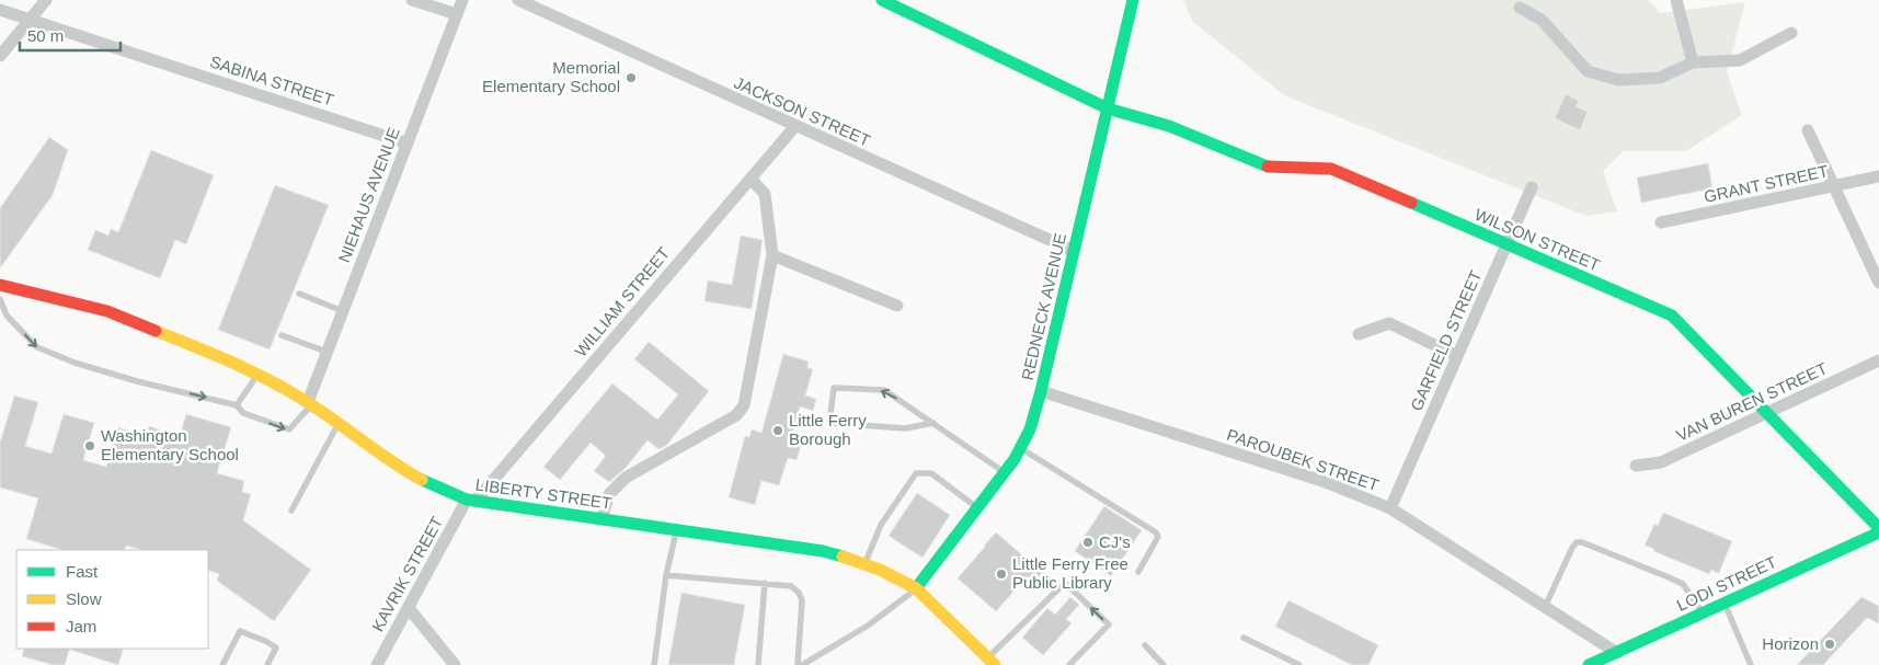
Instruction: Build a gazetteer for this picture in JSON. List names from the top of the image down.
{
  "streets": {
    "street": [
      "SABINA STREET",
      "JACKSON STREET",
      "GRANT STREET",
      "NIEHAUS AVENUE",
      "WILSON STREET",
      "WILLIAM STREET",
      "REDNECK AVENUE",
      "GARFIELD STREET",
      "VAN BUREN STREET",
      "PAROUBEK STREET",
      "LIBERTY STREET",
      "KAVRIK STREET",
      "LODI STREET"
    ]
  },
  "crossings": [
    ["SABINA STREET", "NIEHAUS AVENUE"],
    ["JACKSON STREET", "WILLIAM STREET"],
    ["JACKSON STREET", "REDNECK AVENUE"],
    ["NIEHAUS AVENUE", "LIBERTY STREET"],
    ["WILSON STREET", "REDNECK AVENUE"],
    ["WILSON STREET", "GARFIELD STREET"],
    ["WILSON STREET", "VAN BUREN STREET"],
    ["WILSON STREET", "LODI STREET"],
    ["WILLIAM STREET", "LIBERTY STREET"],
    ["WILLIAM STREET", "KAVRIK STREET"],
    ["REDNECK AVENUE", "PAROUBEK STREET"],
    ["REDNECK AVENUE", "LIBERTY STREET"],
    ["GARFIELD STREET", "PAROUBEK STREET"],
    ["PAROUBEK STREET", "LODI STREET"],
    ["LIBERTY STREET", "KAVRIK STREET"]
  ],
  "places": [
    "Memorial Elementary School",
    "Little Ferry Borough",
    "Washington Elementary School",
    "CJ's",
    "Little Ferry Free Public Library",
    "Horizon"
  ],
  "legend": ["Fast", "Slow", "Jam"],
  "scale_bar": "50 m"
}
